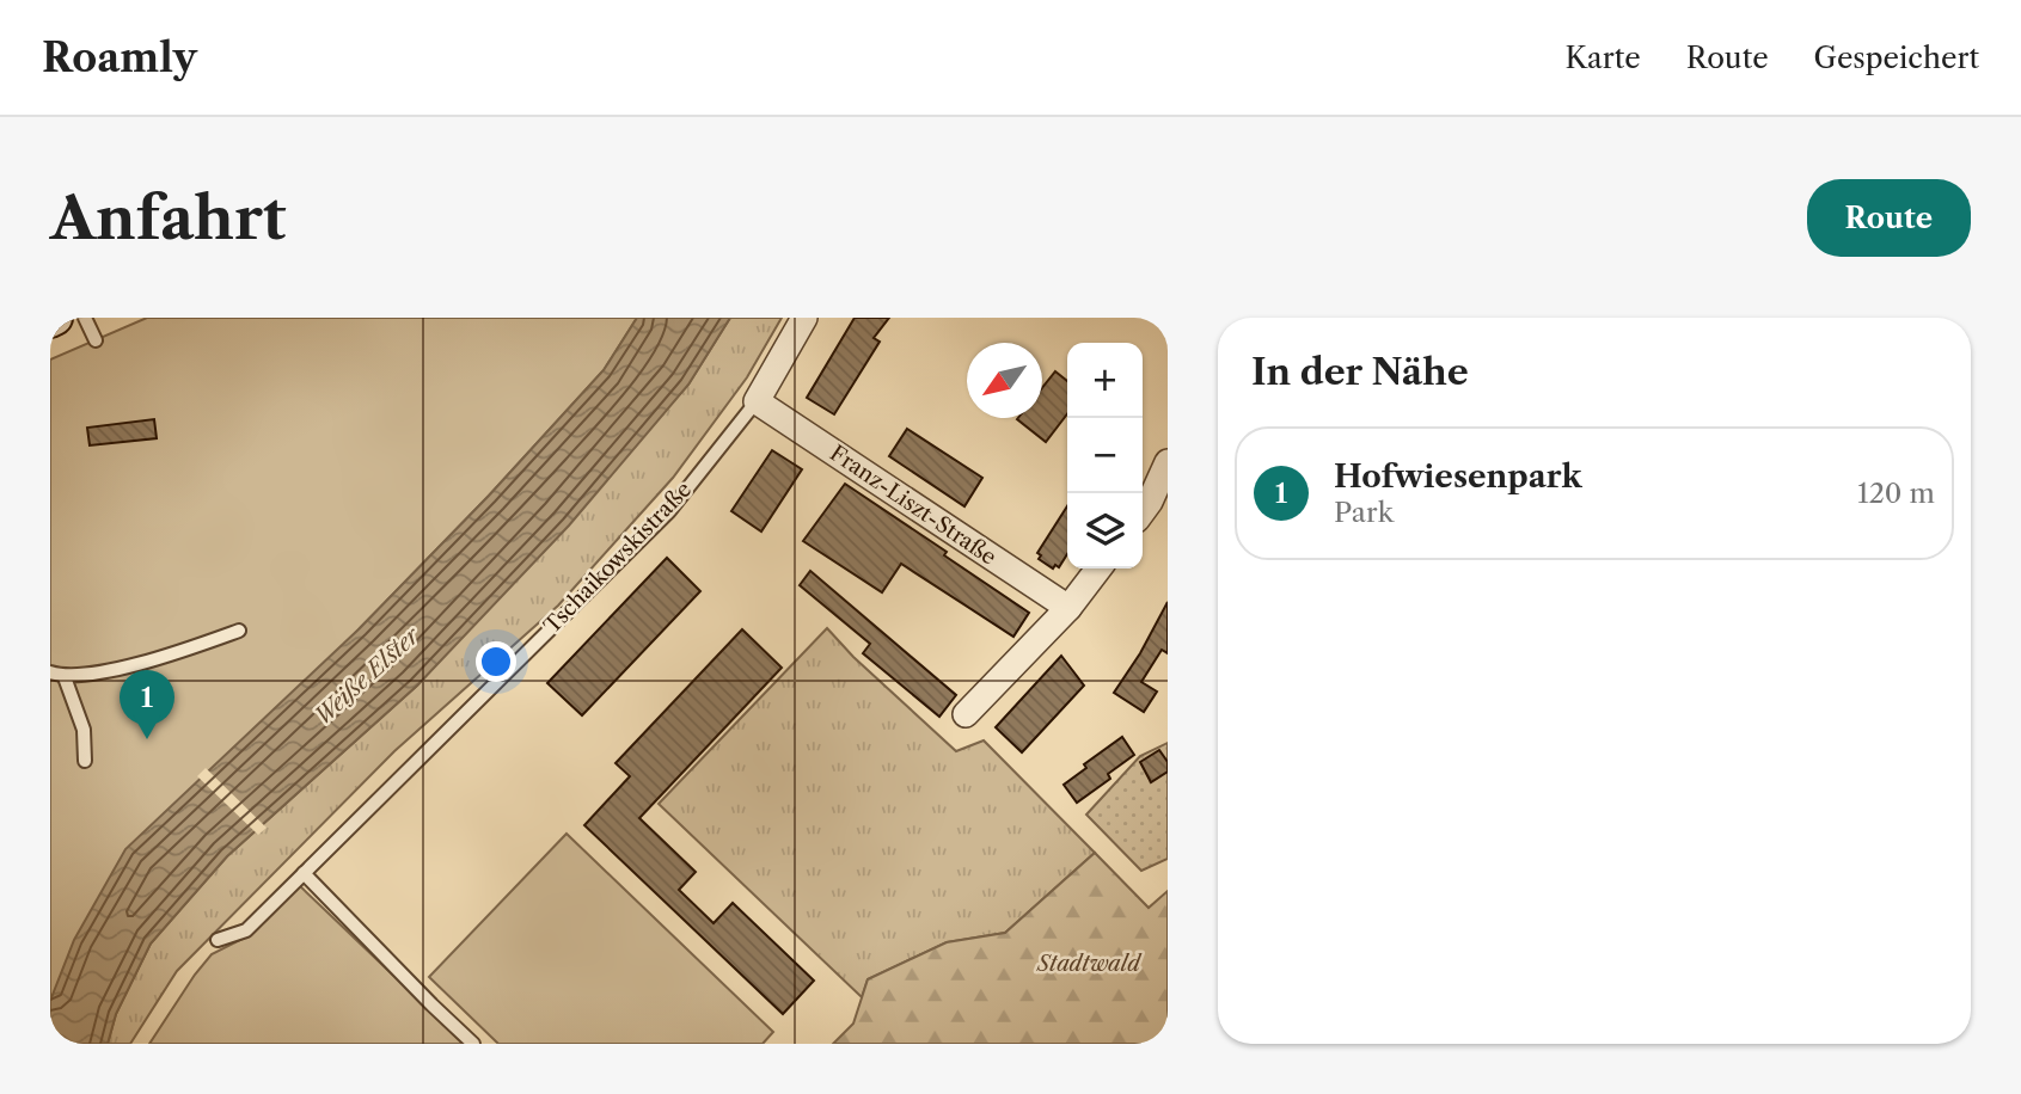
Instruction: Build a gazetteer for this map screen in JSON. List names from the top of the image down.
{
  "streets": {
    "street": ["Franz-Liszt-Straße", "Tschaikowskistraße"]
  },
  "crossings": [
    ["Franz-Liszt-Straße", "Tschaikowskistraße"]
  ],
  "water": ["Weiße Elster"],
  "parks": ["Stadtwald"],
  "north": "bottom left",
  "page": {
    "header": "Roamly",
    "nav": ["Karte", "Route", "Gespeichert"],
    "buttons": "Route",
    "title": "Anfahrt",
    "heading": "In der Nähe",
    "map_buttons": ["+", "−"],
    "list": [
      {
        "mark": "1",
        "name": "Hofwiesenpark",
        "note": "Park",
        "value": "120 m"
      }
    ],
    "pins": "1"
  }
}
